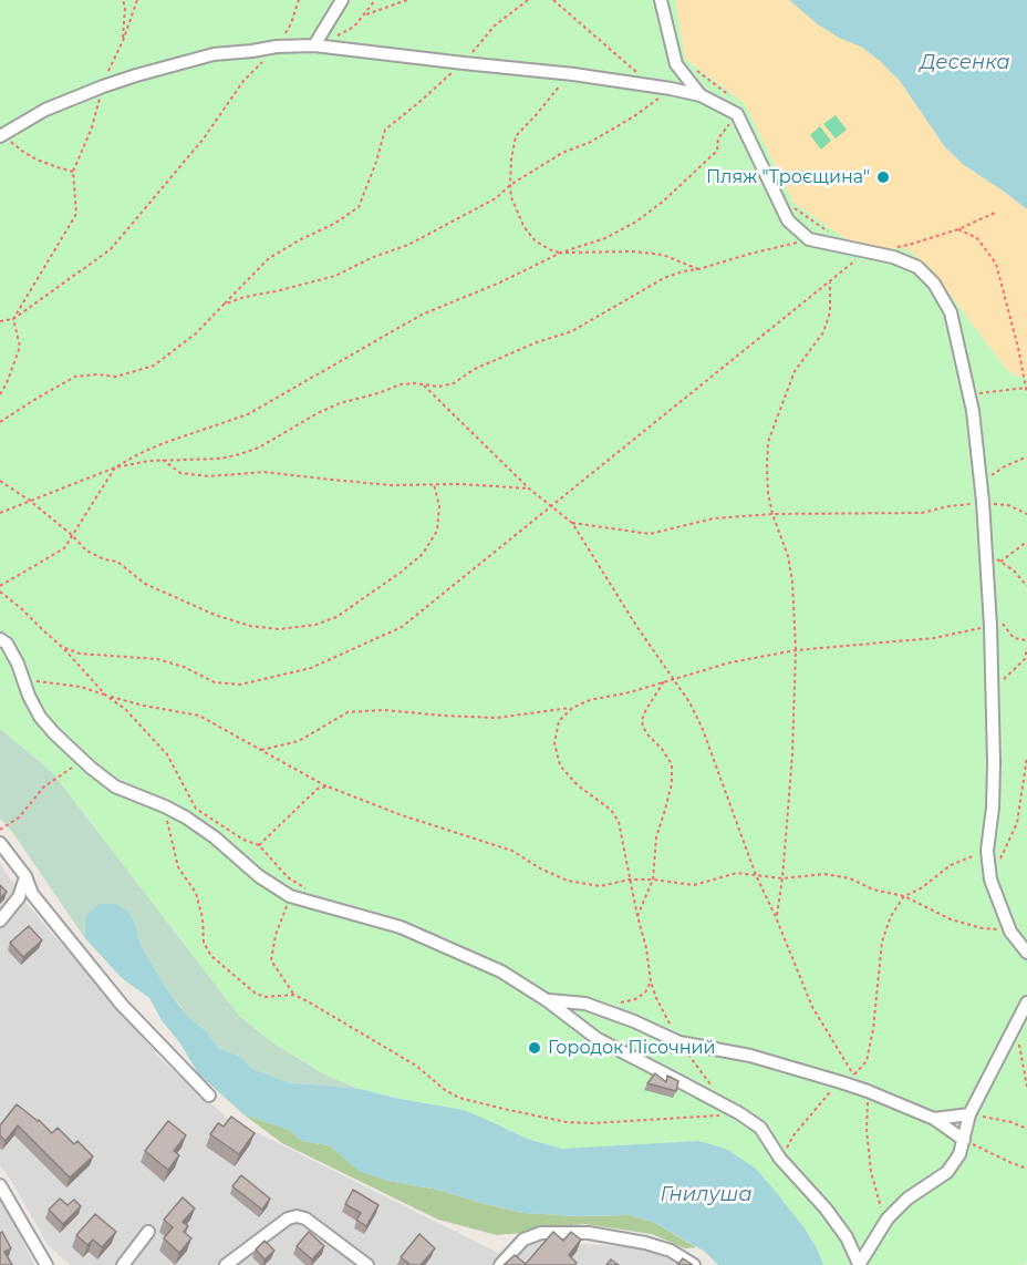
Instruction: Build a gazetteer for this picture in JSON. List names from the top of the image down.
{
  "water": ["Десенка", "Гнилуша"],
  "places": ["Пляж \"Троєщина\"", "Городок Пісочний"]
}
